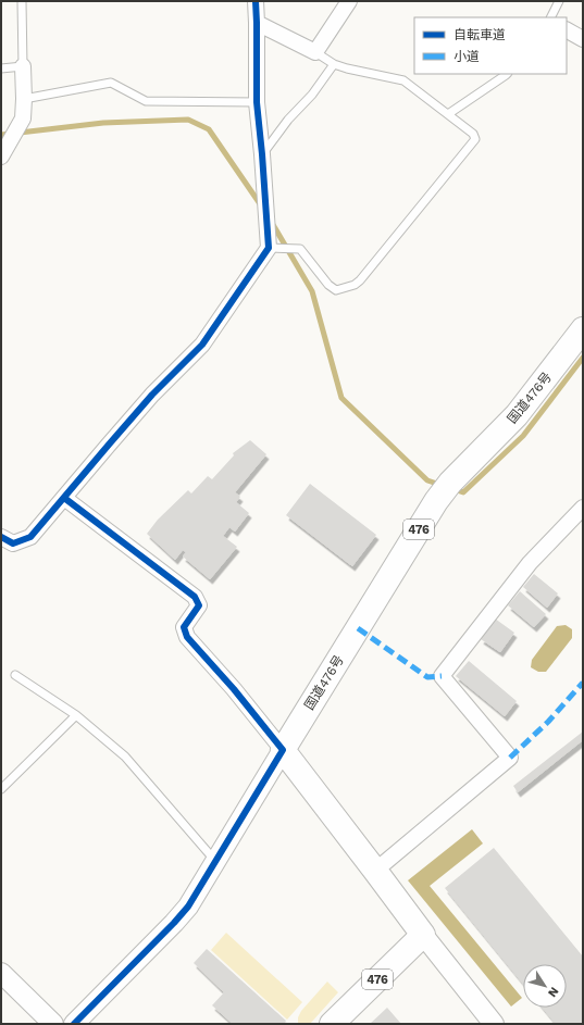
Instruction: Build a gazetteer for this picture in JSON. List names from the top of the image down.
{
  "streets": {
    "highway": ["国道476号", "476"]
  },
  "legend": ["自転車道", "小道"],
  "north": "bottom right"
}
